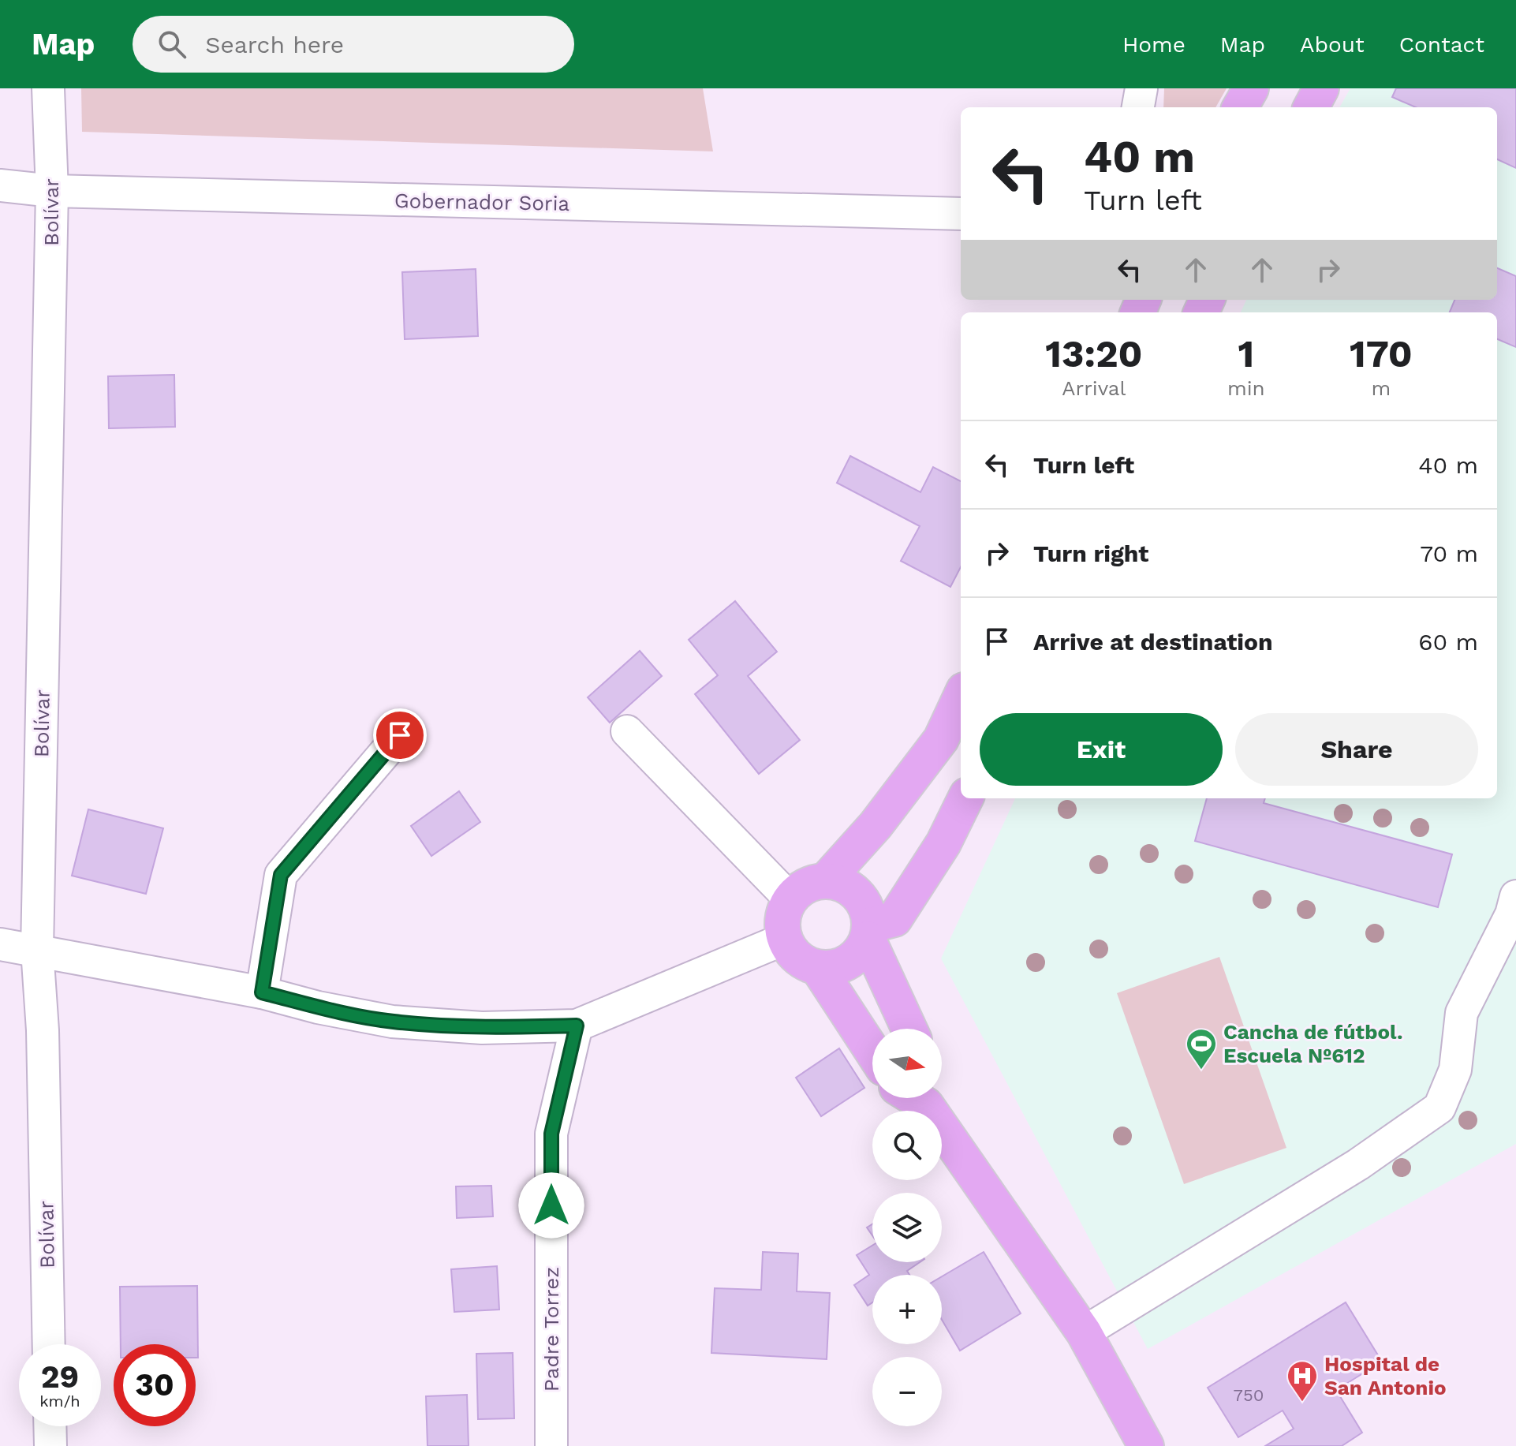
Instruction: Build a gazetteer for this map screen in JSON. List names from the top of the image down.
{
  "streets": {
    "street": ["Gobernador Soria", "Bolívar", "Padre Torrez"]
  },
  "crossings": [
    ["Gobernador Soria", "Bolívar"]
  ],
  "places": {
    "sports": ["Cancha de fútbol. Escuela Nº612"],
    "hospital": ["Hospital de San Antonio"]
  },
  "house_numbers": ["750"],
  "north": "right",
  "page": {
    "header": "Map",
    "search": "Search here",
    "nav": [
      "Home",
      "Map",
      "About",
      "Contact"
    ],
    "turn": ["40 m", "Turn left"],
    "eta": [
      "13:20",
      "Arrival",
      "1",
      "min",
      "170",
      "m"
    ],
    "list": [
      {
        "name": "Turn left",
        "value": "40 m"
      },
      {
        "name": "Turn right",
        "value": "70 m"
      },
      {
        "name": "Arrive at destination",
        "value": "60 m"
      }
    ],
    "buttons": ["Exit", "Share"],
    "map_buttons": ["+", "−"],
    "speed": "29 km/h",
    "limit": "30"
  }
}
